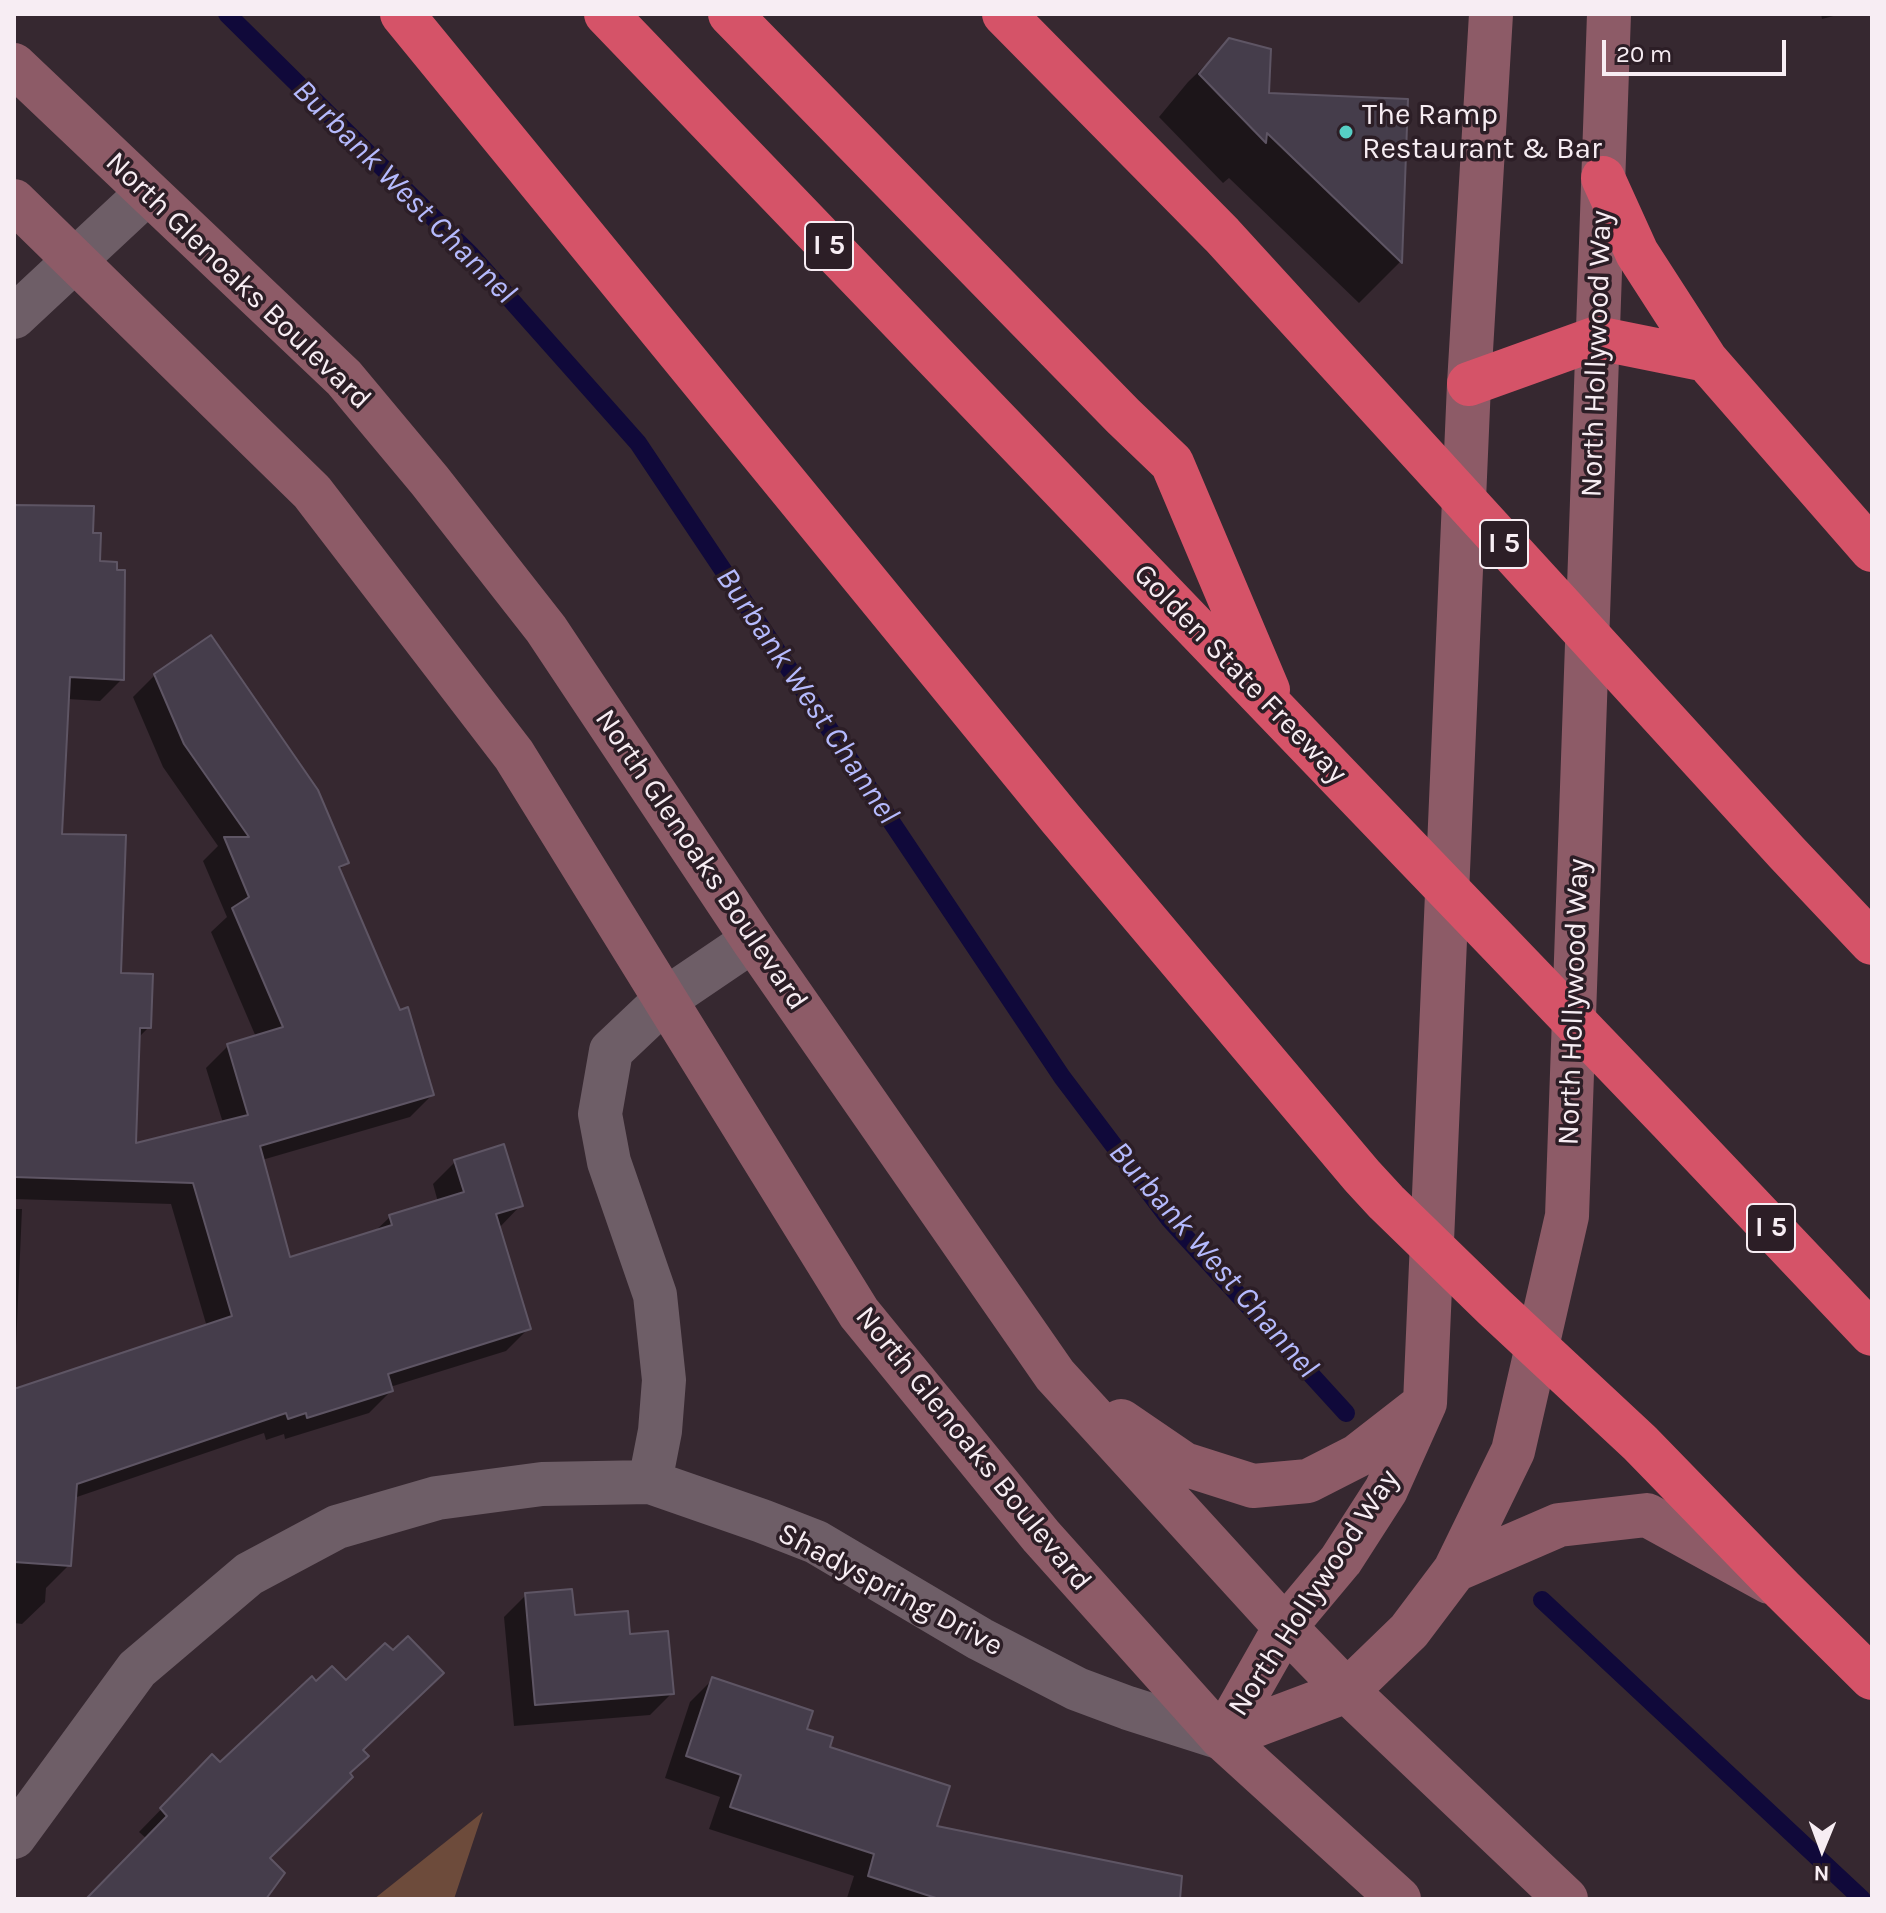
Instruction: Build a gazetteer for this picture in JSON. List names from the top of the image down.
{
  "streets": {
    "highway": ["I 5", "Golden State Freeway"],
    "main road": ["North Glenoaks Boulevard", "North Hollywood Way"],
    "street": ["Shadyspring Drive"]
  },
  "crossings": [
    ["North Glenoaks Boulevard", "North Hollywood Way"],
    ["North Glenoaks Boulevard", "Shadyspring Drive"],
    ["North Hollywood Way", "Shadyspring Drive"]
  ],
  "water": ["Burbank West Channel"],
  "places": ["The Ramp Restaurant & Bar"],
  "scale_bar": "20 m",
  "north": "bottom"
}
